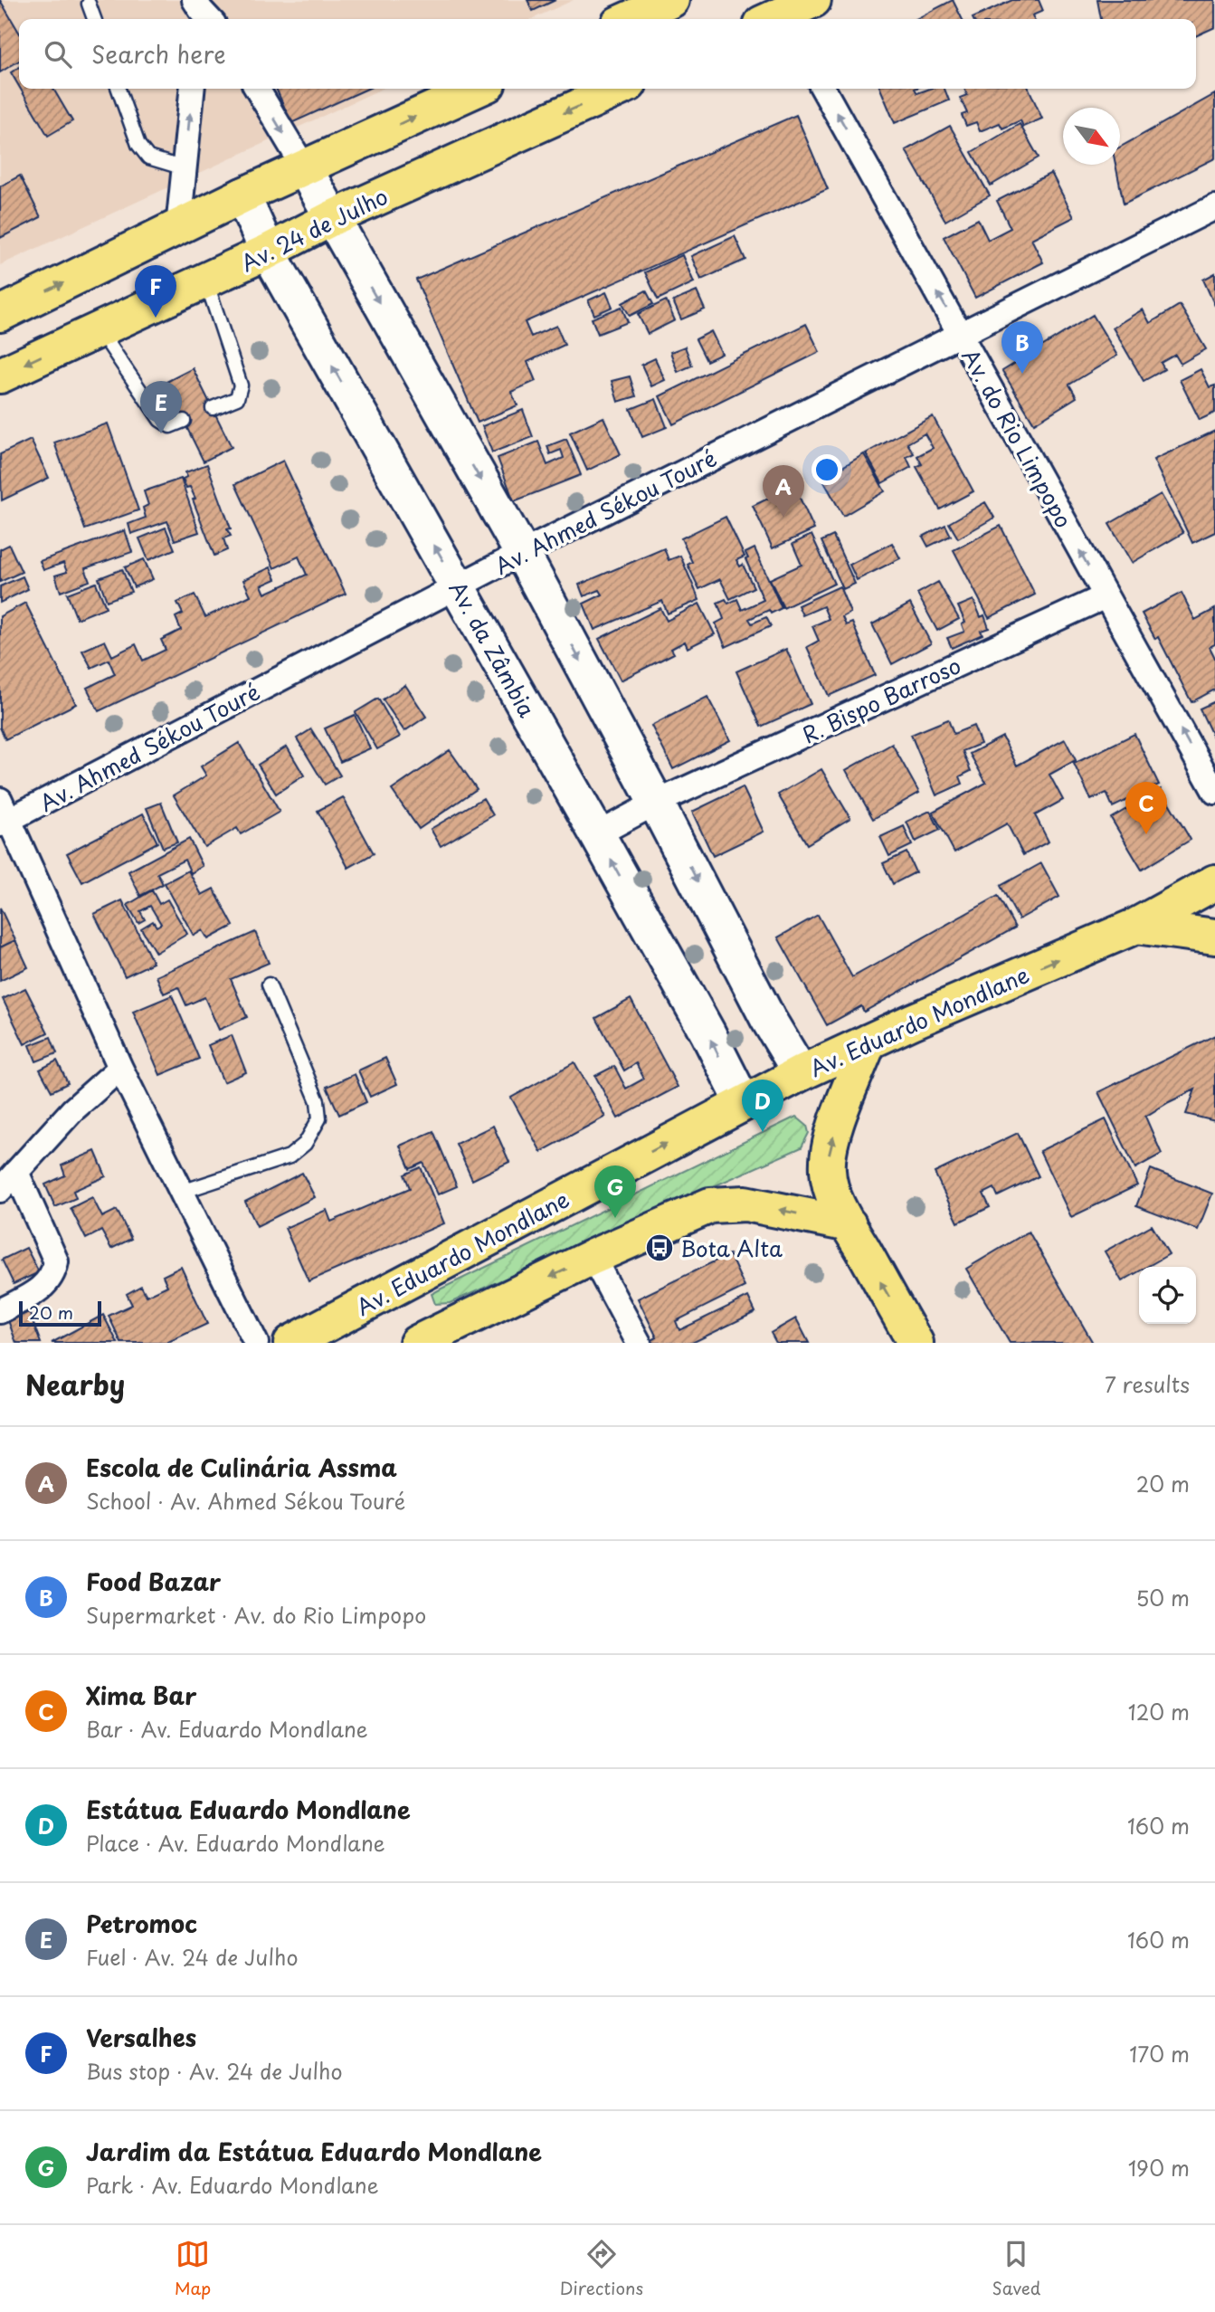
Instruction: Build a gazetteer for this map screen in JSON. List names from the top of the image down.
{
  "streets": {
    "main road": ["Av. 24 de Julho", "Av. Eduardo Mondlane"],
    "street": [
      "Av. do Rio Limpopo",
      "Av. Ahmed Sékou Touré",
      "Av. da Zâmbia",
      "R. Bispo Barroso"
    ]
  },
  "crossings": [
    ["Av. 24 de Julho", "Av. da Zâmbia"],
    ["Av. do Rio Limpopo", "Av. Ahmed Sékou Touré"],
    ["Av. do Rio Limpopo", "R. Bispo Barroso"],
    ["Av. Ahmed Sékou Touré", "Av. da Zâmbia"],
    ["Av. da Zâmbia", "R. Bispo Barroso"],
    ["Av. da Zâmbia", "Av. Eduardo Mondlane"]
  ],
  "one_way": ["Av. do Rio Limpopo"],
  "places": {
    "bus stop": ["Bota Alta"]
  },
  "scale_bar": "20 m",
  "north": "bottom right",
  "page": {
    "search": "Search here",
    "pins": [
      "F",
      "B",
      "E",
      "A",
      "C",
      "D",
      "G"
    ],
    "scale": "20 m",
    "heading": ["Nearby", "7 results"],
    "list": [
      {
        "mark": "A",
        "name": "Escola de Culinária Assma",
        "note": "School · Av. Ahmed Sékou Touré",
        "value": "20 m"
      },
      {
        "mark": "B",
        "name": "Food Bazar",
        "note": "Supermarket · Av. do Rio Limpopo",
        "value": "50 m"
      },
      {
        "mark": "C",
        "name": "Xima Bar",
        "note": "Bar · Av. Eduardo Mondlane",
        "value": "120 m"
      },
      {
        "mark": "D",
        "name": "Estátua Eduardo Mondlane",
        "note": "Place · Av. Eduardo Mondlane",
        "value": "160 m"
      },
      {
        "mark": "E",
        "name": "Petromoc",
        "note": "Fuel · Av. 24 de Julho",
        "value": "160 m"
      },
      {
        "mark": "F",
        "name": "Versalhes",
        "note": "Bus stop · Av. 24 de Julho",
        "value": "170 m"
      },
      {
        "mark": "G",
        "name": "Jardim da Estátua Eduardo Mondlane",
        "note": "Park · Av. Eduardo Mondlane",
        "value": "190 m"
      }
    ],
    "nav": ["Map", "Directions", "Saved"]
  }
}
